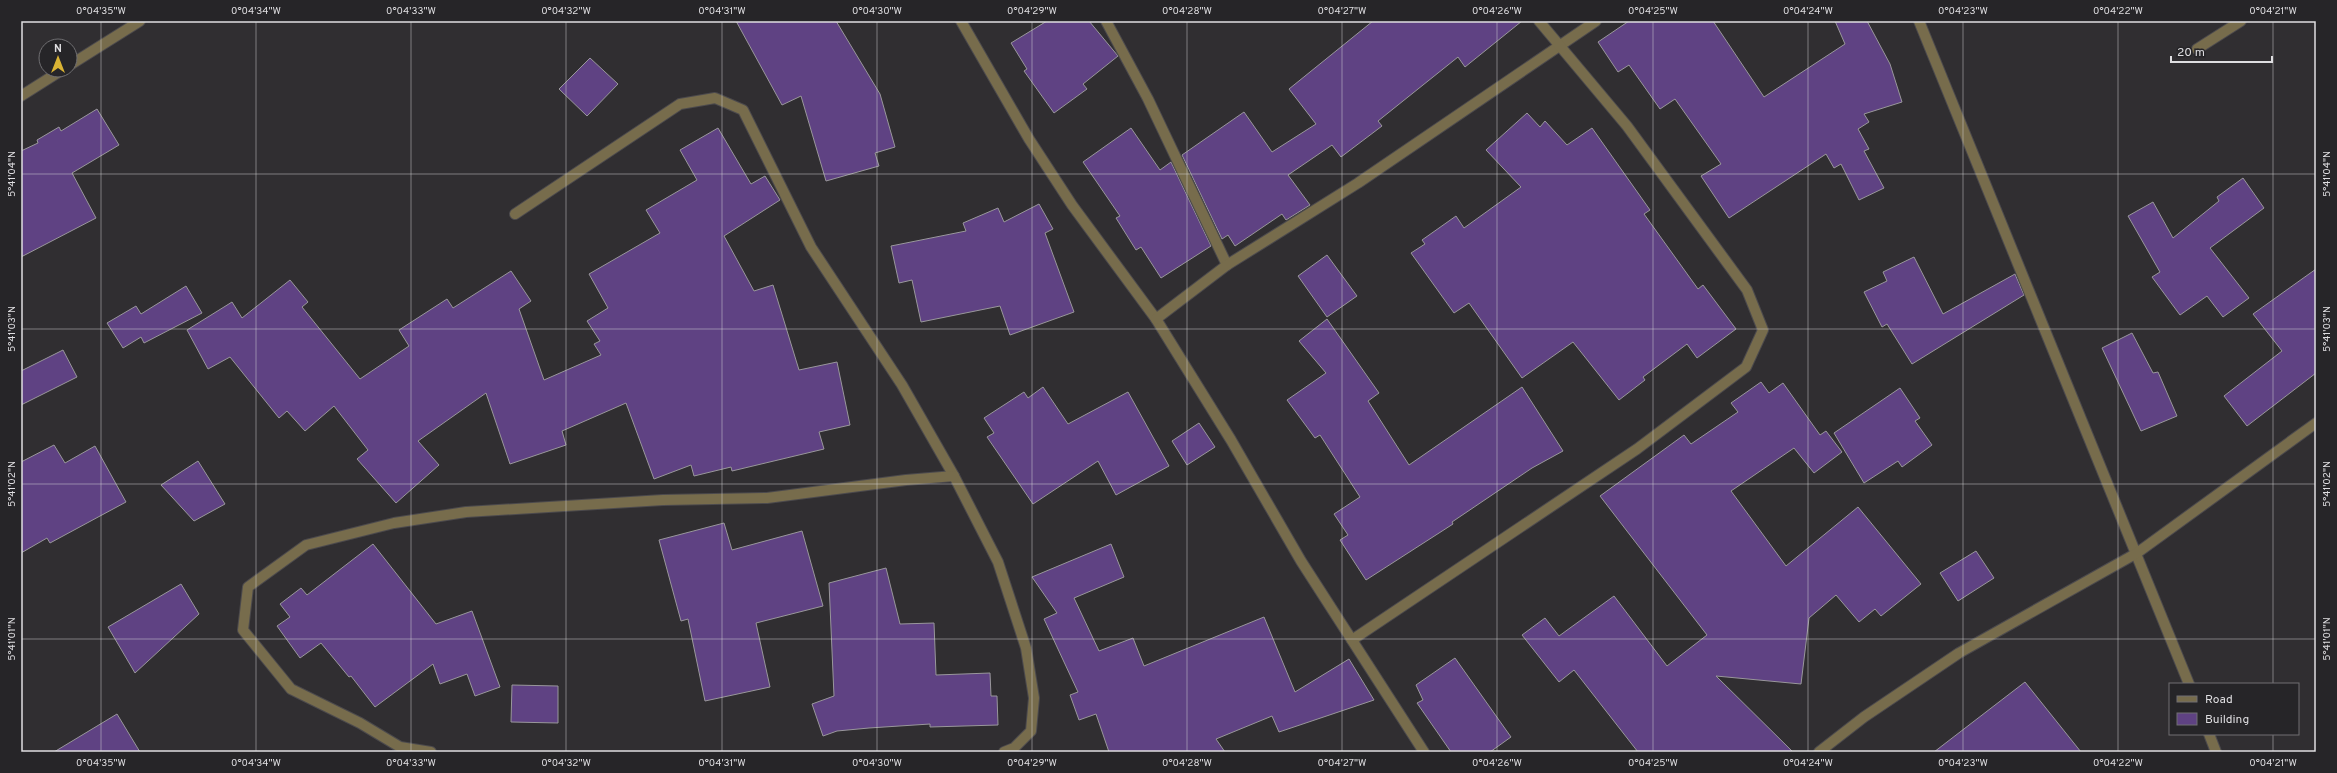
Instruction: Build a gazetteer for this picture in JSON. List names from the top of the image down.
{
  "legend": ["Road", "Building"],
  "scale_bar": "20 m",
  "north": "top",
  "coordinates": [
    "0°04'35\"W",
    "0°04'34\"W",
    "0°04'33\"W",
    "0°04'32\"W",
    "0°04'31\"W",
    "0°04'30\"W",
    "0°04'29\"W",
    "0°04'28\"W",
    "0°04'27\"W",
    "0°04'26\"W",
    "0°04'25\"W",
    "0°04'24\"W",
    "0°04'23\"W",
    "0°04'22\"W",
    "0°04'21\"W",
    "5°41'04\"N",
    "5°41'03\"N",
    "5°41'02\"N",
    "5°41'01\"N"
  ]
}
